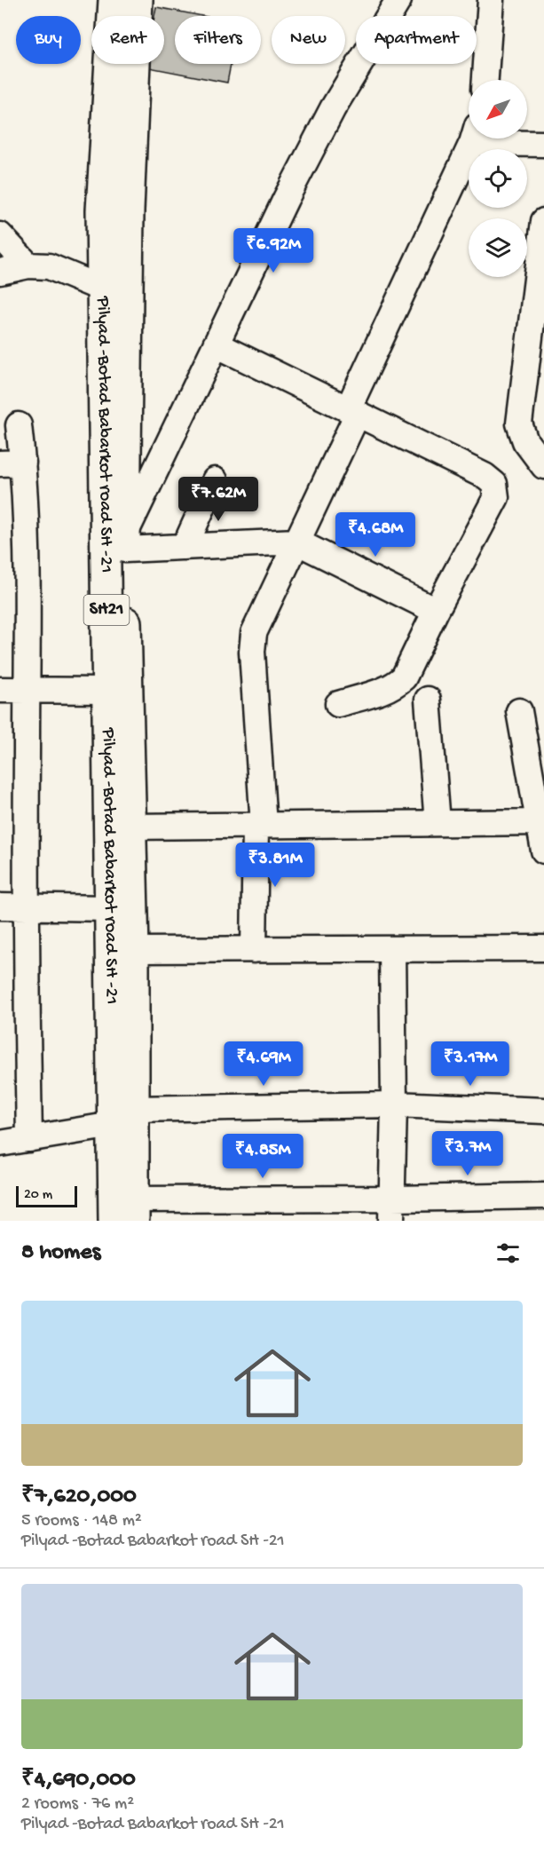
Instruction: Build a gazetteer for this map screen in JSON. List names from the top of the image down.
{
  "streets": {
    "main road": ["Pilyad -Botad Babarkot road SH -21", "SH21"]
  },
  "scale_bar": "20 m",
  "north": "bottom left",
  "page": {
    "chip": [
      "Buy",
      "Rent",
      "Filters",
      "New",
      "Apartment"
    ],
    "price": [
      "₹6.92M",
      "₹7.62M",
      "₹4.68M",
      "₹3.81M",
      "₹4.69M",
      "₹3.17M",
      "₹3.7M",
      "₹4.85M"
    ],
    "scale": "20 m",
    "heading": "8 homes",
    "list": [
      {
        "name": "₹7,620,000",
        "note": "5 rooms · 148 m² · Pilyad -Botad Babarkot road SH -21"
      },
      {
        "name": "₹4,690,000",
        "note": "2 rooms · 76 m² · Pilyad -Botad Babarkot road SH -21"
      }
    ]
  }
}
